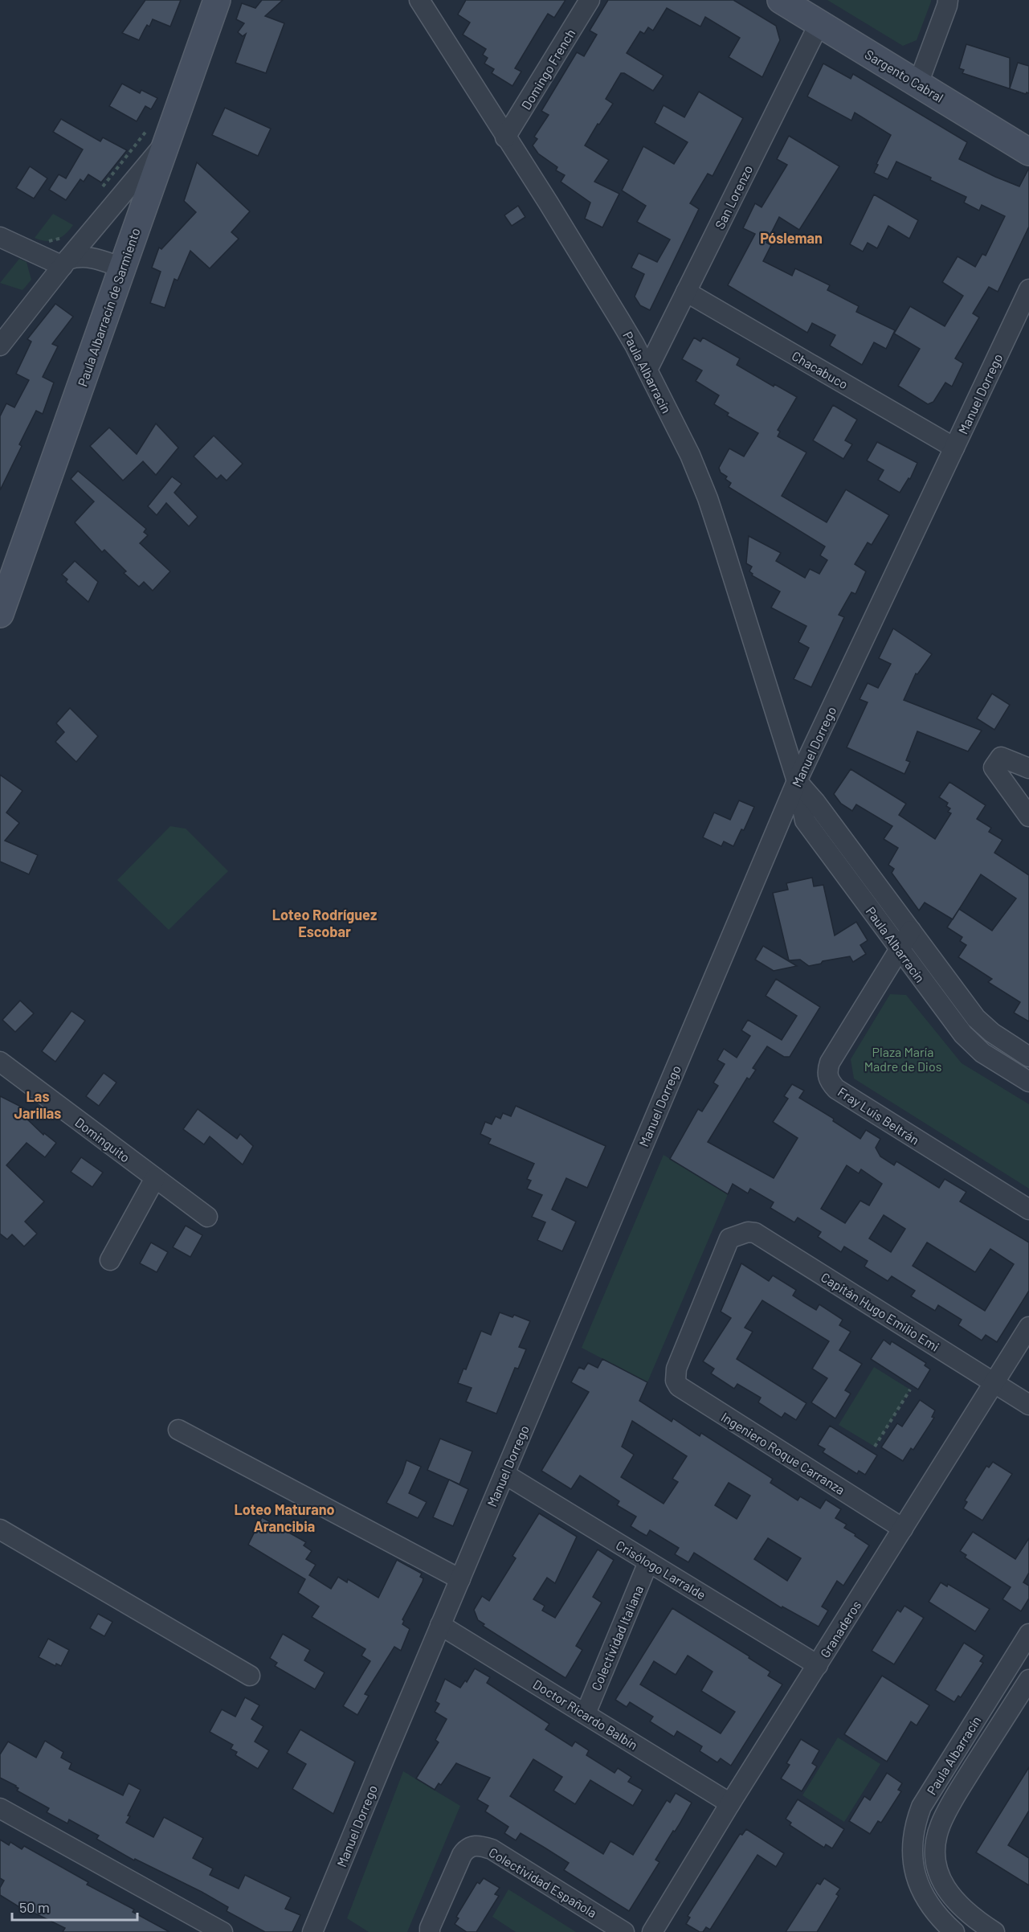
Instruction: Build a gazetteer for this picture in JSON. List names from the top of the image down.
{
  "streets": {
    "main road": ["Sargento Cabral", "Paula Albarracín de Sarmiento"],
    "street": [
      "Domingo French",
      "San Lorenzo",
      "Chacabuco",
      "Paula Albarracín",
      "Manuel Dorrego",
      "Fray Luis Beltrán",
      "Dominguito",
      "Capitán Hugo Emilio Emi",
      "Ingeniero Roque Carranza",
      "Crisólogo Larralde",
      "Granaderos",
      "Colectividad Italiana",
      "Doctor Ricardo Balbín",
      "Colectividad Española"
    ]
  },
  "crossings": [
    ["Domingo French", "Paula Albarracín"],
    ["Sargento Cabral", "San Lorenzo"],
    ["San Lorenzo", "Chacabuco"],
    ["San Lorenzo", "Paula Albarracín"],
    ["Chacabuco", "Manuel Dorrego"],
    ["Paula Albarracín", "Manuel Dorrego"],
    ["Paula Albarracín", "Fray Luis Beltrán"],
    ["Manuel Dorrego", "Crisólogo Larralde"],
    ["Manuel Dorrego", "Doctor Ricardo Balbín"],
    ["Capitán Hugo Emilio Emi", "Ingeniero Roque Carranza"],
    ["Capitán Hugo Emilio Emi", "Granaderos"],
    ["Ingeniero Roque Carranza", "Granaderos"],
    ["Crisólogo Larralde", "Granaderos"],
    ["Crisólogo Larralde", "Colectividad Italiana"],
    ["Granaderos", "Doctor Ricardo Balbín"],
    ["Colectividad Italiana", "Doctor Ricardo Balbín"]
  ],
  "districts": [
    "Pósleman",
    "Loteo Rodríguez Escobar",
    "Las Jarillas",
    "Loteo Maturano Arancibia"
  ],
  "parks": ["Plaza María Madre de Dios"],
  "scale_bar": "50 m"
}
